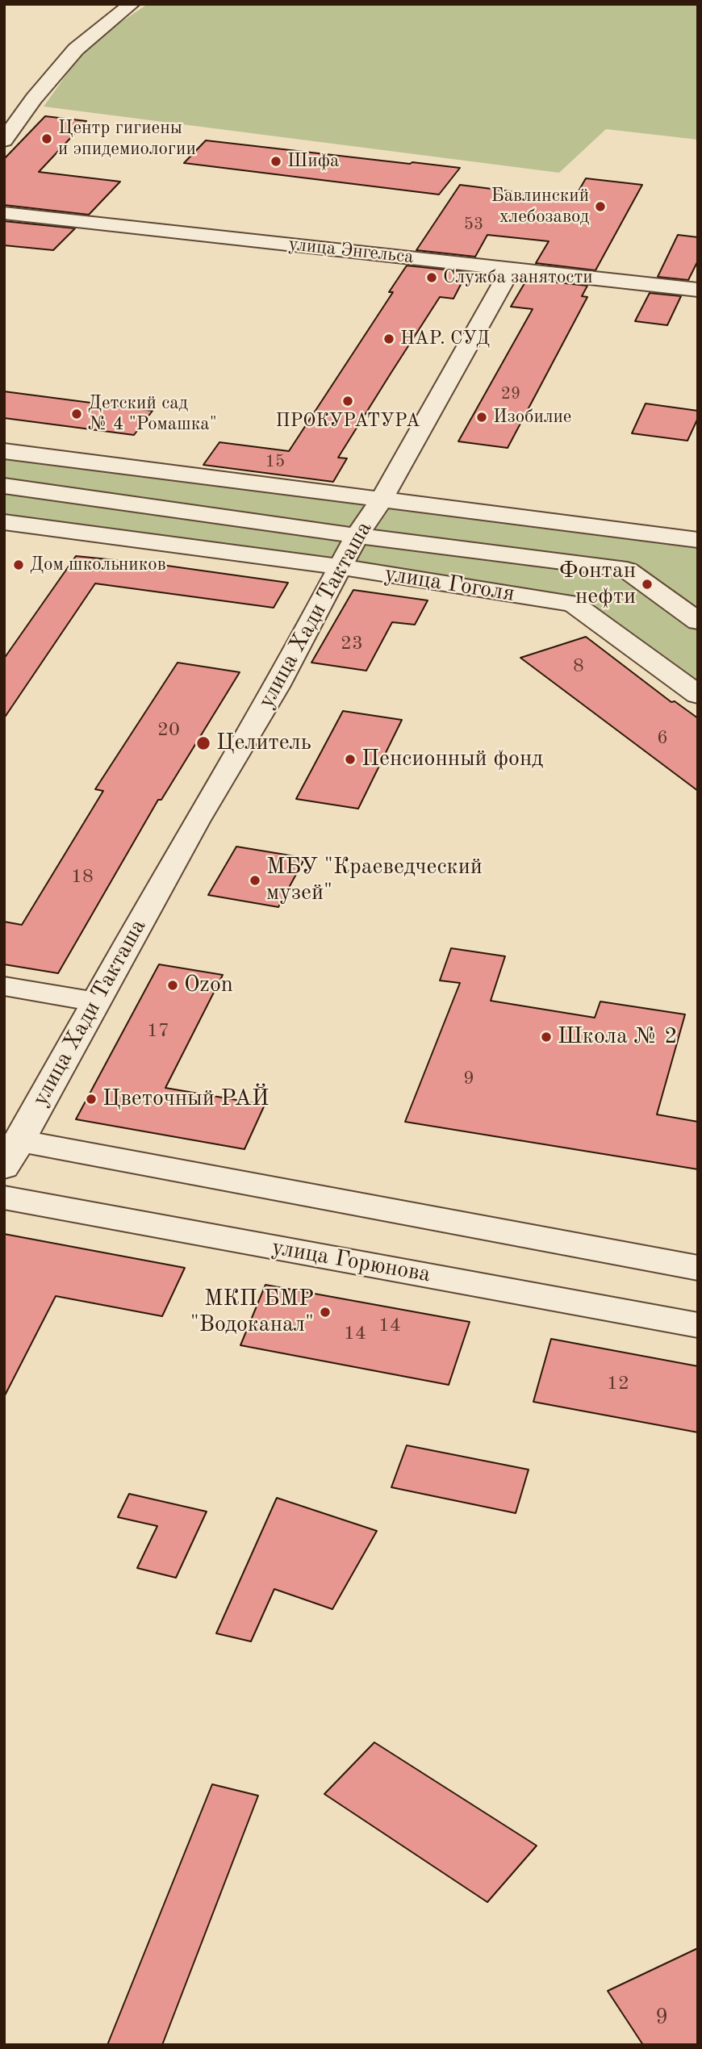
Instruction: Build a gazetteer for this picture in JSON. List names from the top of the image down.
{
  "streets": {
    "street": [
      "улица Энгельса",
      "улица Гоголя",
      "улица Хади Такташа",
      "улица Горюнова"
    ]
  },
  "crossings": [
    ["улица Энгельса", "улица Хади Такташа"],
    ["улица Гоголя", "улица Хади Такташа"]
  ],
  "places": [
    "Центр гигиены и эпидемиологии",
    "Шифа",
    "Бавлинский хлебозавод",
    "Служба занятости",
    "НАР. СУД",
    "ПРОКУРАТУРА",
    "Детский сад № 4 \"Ромашка\"",
    "Изобилие",
    "Дом школьников",
    "Фонтан нефти",
    "Целитель",
    "Пенсионный фонд",
    "МБУ \"Краеведческий музей\"",
    "Ozon",
    "Школа № 2",
    "Цветочный РАЙ",
    "МКП БМР \"Водоканал\""
  ],
  "house_numbers": [
    "53",
    "29",
    "15",
    "23",
    "8",
    "20",
    "6",
    "18",
    "17",
    "9",
    "14",
    "14",
    "12",
    "9"
  ]
}
